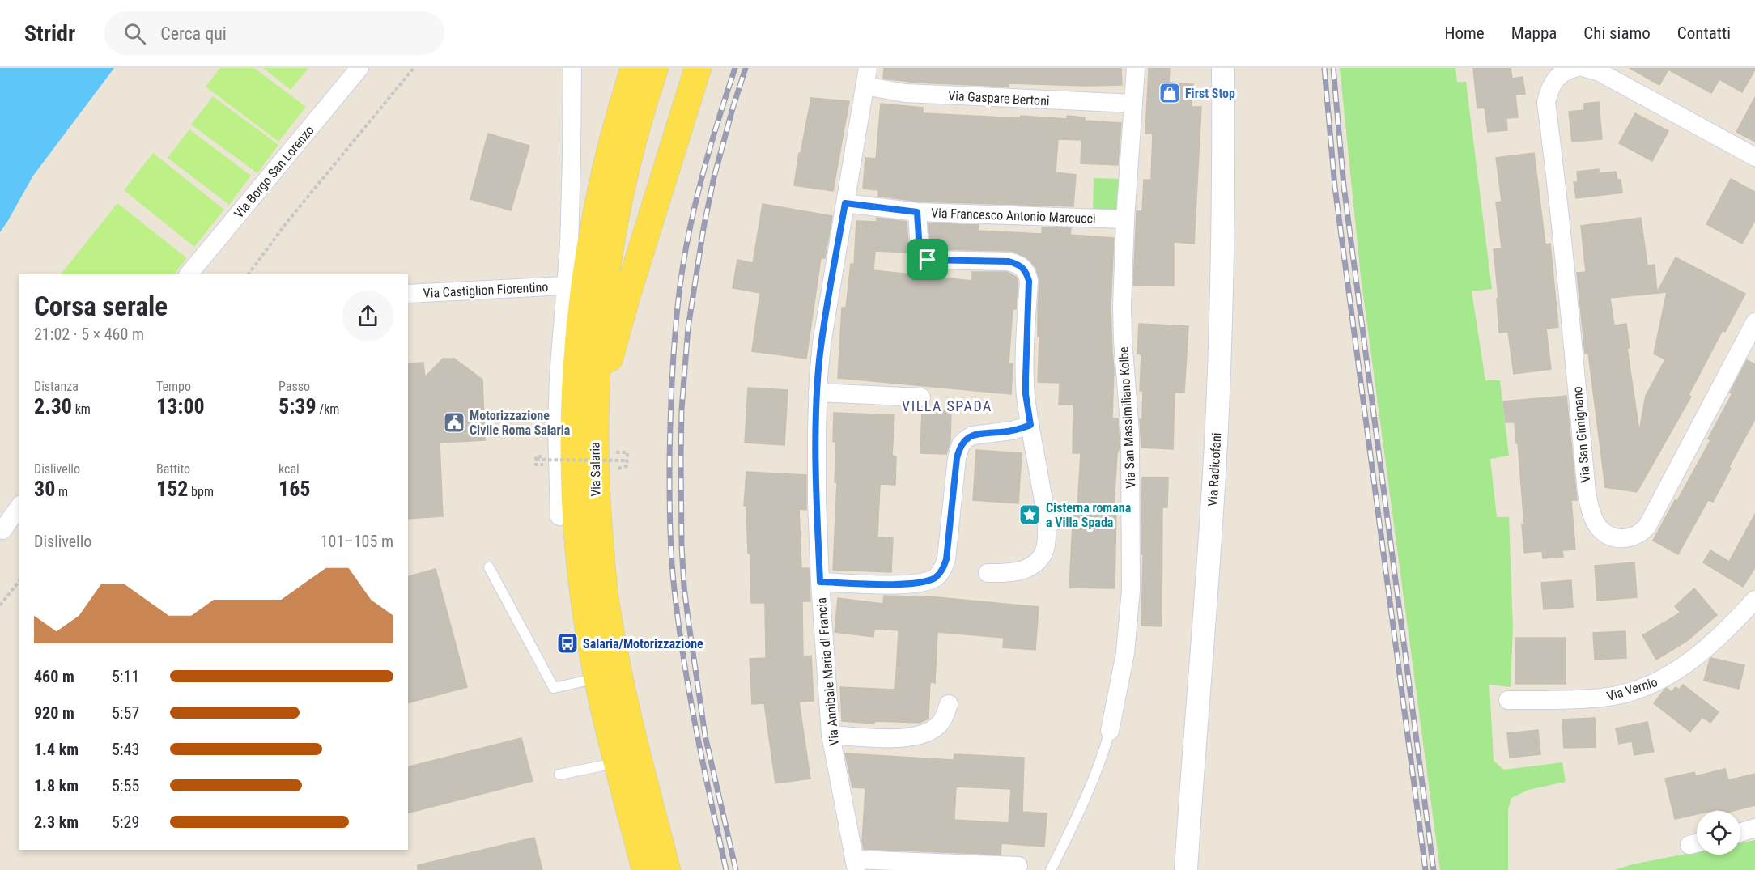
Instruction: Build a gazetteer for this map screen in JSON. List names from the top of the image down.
{
  "streets": {
    "main road": ["Via Salaria"],
    "street": [
      "Via Gaspare Bertoni",
      "Via Borgo San Lorenzo",
      "Via Francesco Antonio Marcucci",
      "Via Castiglion Fiorentino",
      "Via San Massimiliano Kolbe",
      "Via San Gimignano",
      "Via Radicofani",
      "Via Annibale Maria di Francia",
      "Via Vernio"
    ]
  },
  "crossings": [
    ["Via Gaspare Bertoni", "Via San Massimiliano Kolbe"],
    ["Via Gaspare Bertoni", "Via Annibale Maria di Francia"],
    ["Via Francesco Antonio Marcucci", "Via San Massimiliano Kolbe"],
    ["Via Francesco Antonio Marcucci", "Via Annibale Maria di Francia"]
  ],
  "districts": ["VILLA SPADA"],
  "places": {
    "shop": ["First Stop"],
    "public building": ["Motorizzazione Civile Roma Salaria"],
    "place": ["Cisterna romana a Villa Spada"],
    "bus stop": ["Salaria/Motorizzazione"]
  },
  "page": {
    "header": "Stridr",
    "search": "Cerca qui",
    "nav": [
      "Home",
      "Mappa",
      "Chi siamo",
      "Contatti"
    ],
    "heading": ["Corsa serale", "21:02 · 5 × 460 m"],
    "stats": [
      ["Distanza", "2.30 km"],
      ["Tempo", "13:00"],
      ["Passo", "5:39 /km"],
      ["Dislivello", "30 m"],
      ["Battito", "152 bpm"],
      ["kcal", "165"]
    ],
    "chart": ["Dislivello", "101–105 m"],
    "list": [
      {
        "name": "460 m",
        "note": "5:11"
      },
      {
        "name": "920 m",
        "note": "5:57"
      },
      {
        "name": "1.4 km",
        "note": "5:43"
      },
      {
        "name": "1.8 km",
        "note": "5:55"
      },
      {
        "name": "2.3 km",
        "note": "5:29"
      }
    ]
  }
}
